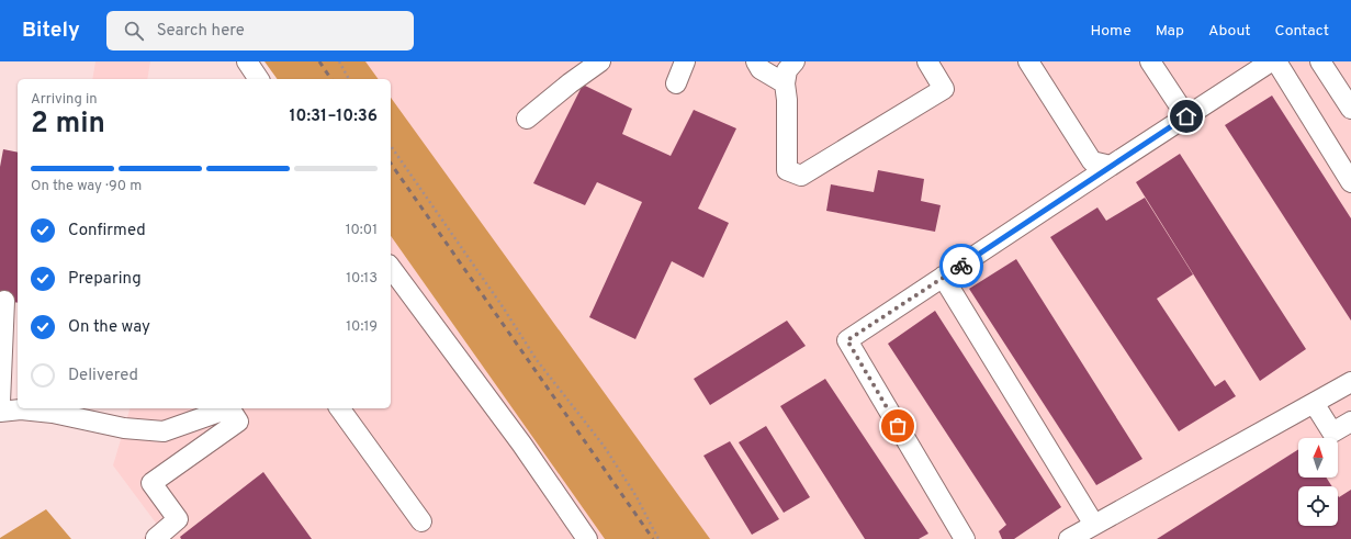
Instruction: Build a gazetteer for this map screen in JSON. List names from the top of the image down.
{
  "north": "top",
  "page": {
    "header": "Bitely",
    "search": "Search here",
    "nav": [
      "Home",
      "Map",
      "About",
      "Contact"
    ],
    "heading": ["2 min", "Arriving in", "10:31–10:36"],
    "bar": "On the way · 90 m",
    "list": [
      ["Confirmed", "10:01"],
      ["Preparing", "10:13"],
      ["On the way", "10:19"],
      "Delivered"
    ]
  }
}
